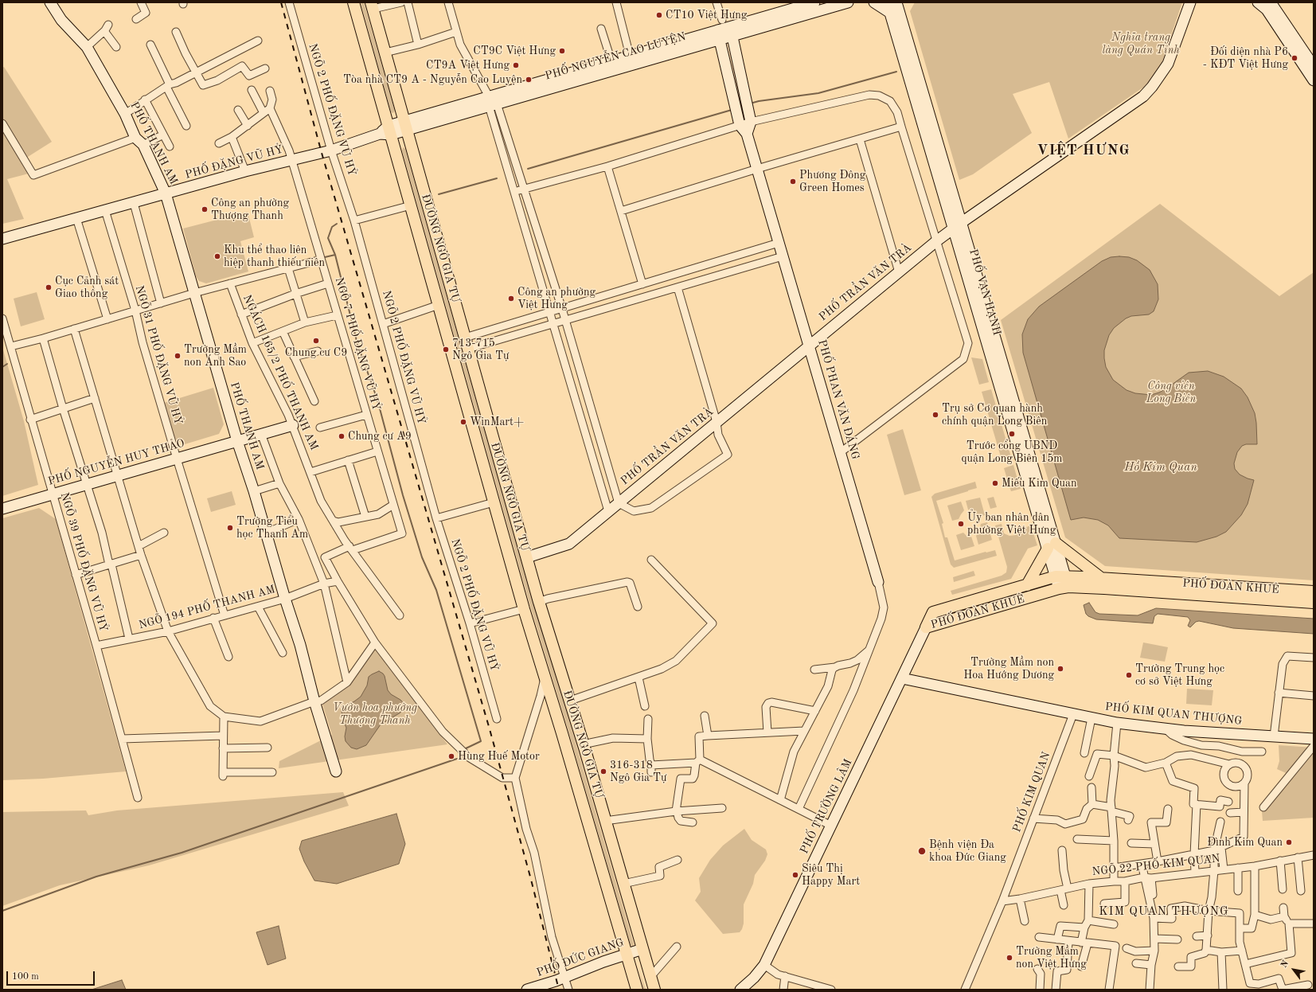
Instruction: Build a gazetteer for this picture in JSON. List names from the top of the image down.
{
  "streets": {
    "main road": ["ĐƯỜNG NGÔ GIA TỰ", "PHỐ ĐOÀN KHUÊ"],
    "street": [
      "PHỐ NGUYỄN CAO LUYỆN",
      "NGÕ 2 PHỐ ĐẶNG VŨ HỶ",
      "PHỐ THANH AM",
      "PHỐ ĐẶNG VŨ HỶ",
      "PHỐ TRẦN VĂN TRÀ",
      "PHỐ VẠN HẠNH",
      "NGÕ 7 PHỐ ĐẶNG VŨ HỶ",
      "NGÕ 31 PHỐ ĐẶNG VŨ HỶ",
      "NGÁCH 165/2 PHỐ THANH AM",
      "PHỐ PHAN VĂN ĐÁNG",
      "PHỐ NGUYỄN HUY THẢO",
      "NGÕ 39 PHỐ ĐẶNG VŨ HỶ",
      "NGÕ 194 PHỐ THANH AM",
      "PHỐ KIM QUAN THƯỢNG",
      "PHỐ KIM QUAN",
      "PHỐ TRƯỜNG LÂM",
      "NGÕ 22 PHỐ KIM QUAN",
      "PHỐ ĐỨC GIANG"
    ]
  },
  "crossings": [
    ["PHỐ NGUYỄN CAO LUYỆN", "PHỐ ĐẶNG VŨ HỶ"],
    ["PHỐ NGUYỄN CAO LUYỆN", "ĐƯỜNG NGÔ GIA TỰ"],
    ["PHỐ NGUYỄN CAO LUYỆN", "PHỐ PHAN VĂN ĐÁNG"],
    ["NGÕ 2 PHỐ ĐẶNG VŨ HỶ", "PHỐ ĐẶNG VŨ HỶ"],
    ["PHỐ THANH AM", "PHỐ ĐẶNG VŨ HỶ"],
    ["PHỐ THANH AM", "PHỐ NGUYỄN HUY THẢO"],
    ["PHỐ THANH AM", "NGÕ 194 PHỐ THANH AM"],
    ["PHỐ ĐẶNG VŨ HỶ", "ĐƯỜNG NGÔ GIA TỰ"],
    ["PHỐ ĐẶNG VŨ HỶ", "NGÕ 7 PHỐ ĐẶNG VŨ HỶ"],
    ["PHỐ ĐẶNG VŨ HỶ", "NGÕ 31 PHỐ ĐẶNG VŨ HỶ"],
    ["ĐƯỜNG NGÔ GIA TỰ", "PHỐ TRẦN VĂN TRÀ"],
    ["ĐƯỜNG NGÔ GIA TỰ", "PHỐ ĐỨC GIANG"],
    ["PHỐ TRẦN VĂN TRÀ", "PHỐ VẠN HẠNH"],
    ["PHỐ TRẦN VĂN TRÀ", "PHỐ PHAN VĂN ĐÁNG"],
    ["PHỐ VẠN HẠNH", "PHỐ ĐOÀN KHUÊ"],
    ["NGÕ 7 PHỐ ĐẶNG VŨ HỶ", "NGÁCH 165/2 PHỐ THANH AM"],
    ["NGÕ 31 PHỐ ĐẶNG VŨ HỶ", "PHỐ NGUYỄN HUY THẢO"],
    ["NGÕ 31 PHỐ ĐẶNG VŨ HỶ", "NGÕ 194 PHỐ THANH AM"],
    ["NGÁCH 165/2 PHỐ THANH AM", "PHỐ NGUYỄN HUY THẢO"],
    ["PHỐ NGUYỄN HUY THẢO", "NGÕ 39 PHỐ ĐẶNG VŨ HỶ"],
    ["NGÕ 39 PHỐ ĐẶNG VŨ HỶ", "NGÕ 194 PHỐ THANH AM"],
    ["PHỐ ĐOÀN KHUÊ", "PHỐ TRƯỜNG LÂM"],
    ["PHỐ KIM QUAN THƯỢNG", "PHỐ KIM QUAN"],
    ["PHỐ KIM QUAN THƯỢNG", "PHỐ TRƯỜNG LÂM"],
    ["PHỐ KIM QUAN", "NGÕ 22 PHỐ KIM QUAN"]
  ],
  "districts": ["VIỆT HƯNG", "KIM QUAN THƯỢNG"],
  "water": ["Hồ Kim Quan"],
  "parks": ["Nghĩa trang làng Quán Tỉnh", "Công viên Long Biên", "Vườn hoa phường Thượng Thanh"],
  "places": [
    "CT10 Việt Hưng",
    "CT9C Việt Hưng",
    "Đối diện nhà P6 - KĐT Việt Hưng",
    "CT9A Việt Hưng",
    "Tòa nhà CT9 A - Nguyễn Cao Luyện",
    "Phương Đông Green Homes",
    "Công an phường Thượng Thanh",
    "Khu thể thao liên hiệp thanh thiếu niên",
    "Cục Cảnh sát Giao thông",
    "Công an phường Việt Hưng",
    "Chung cư C9",
    "713-715 Ngô Gia Tự",
    "Trường Mầm non Ánh Sao",
    "Trụ sở Cơ quan hành chính quận Long Biên",
    "WinMart+",
    "Trước cổng UBND quận Long Biên 15m",
    "Chung cư A9",
    "Miếu Kim Quan",
    "Ủy ban nhân dân phường Việt Hưng",
    "Trường Tiểu học Thanh Am",
    "Trường Mầm non Hoa Hướng Dương",
    "Trường Trung học cơ sở Việt Hưng",
    "Hùng Huế Motor",
    "316-318 Ngô Gia Tự",
    "Đình Kim Quan",
    "Bệnh viện Đa khoa Đức Giang",
    "Siêu Thị Happy Mart",
    "Trường Mầm non Việt Hưng"
  ],
  "scale_bar": "100 m",
  "north": "top left"
}
